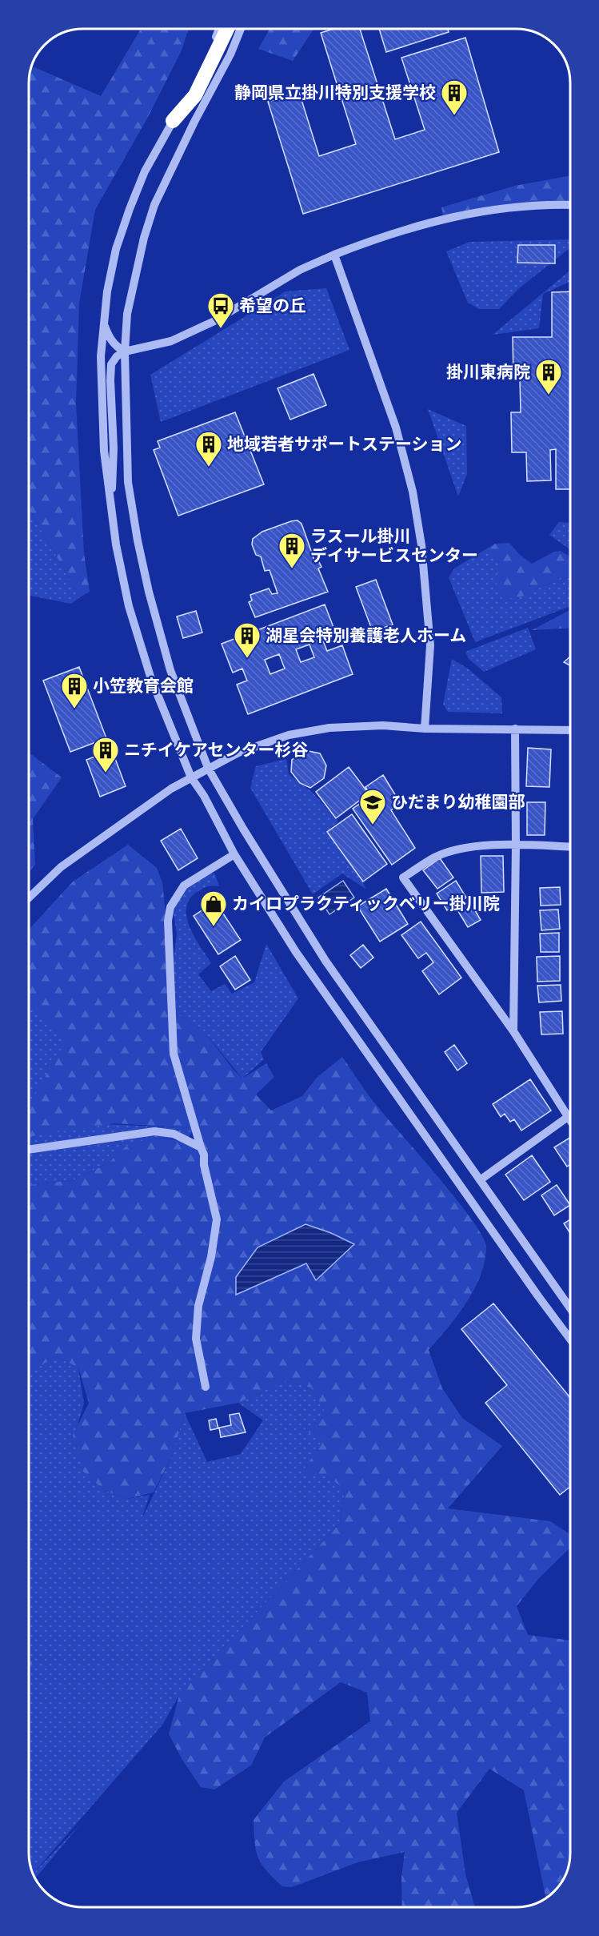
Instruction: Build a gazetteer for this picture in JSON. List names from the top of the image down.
{
  "places": {
    "building": [
      "静岡県立掛川特別支援学校",
      "掛川東病院",
      "地域若者サポートステーション",
      "ラスール掛川 デイサービスセンター",
      "湖星会特別養護老人ホーム",
      "小笠教育会館",
      "ニチイケアセンター杉谷"
    ],
    "bus stop": ["希望の丘"],
    "school or university": ["ひだまり幼稚園部"],
    "shop": ["カイロプラクティックベリー掛川院"]
  }
}
